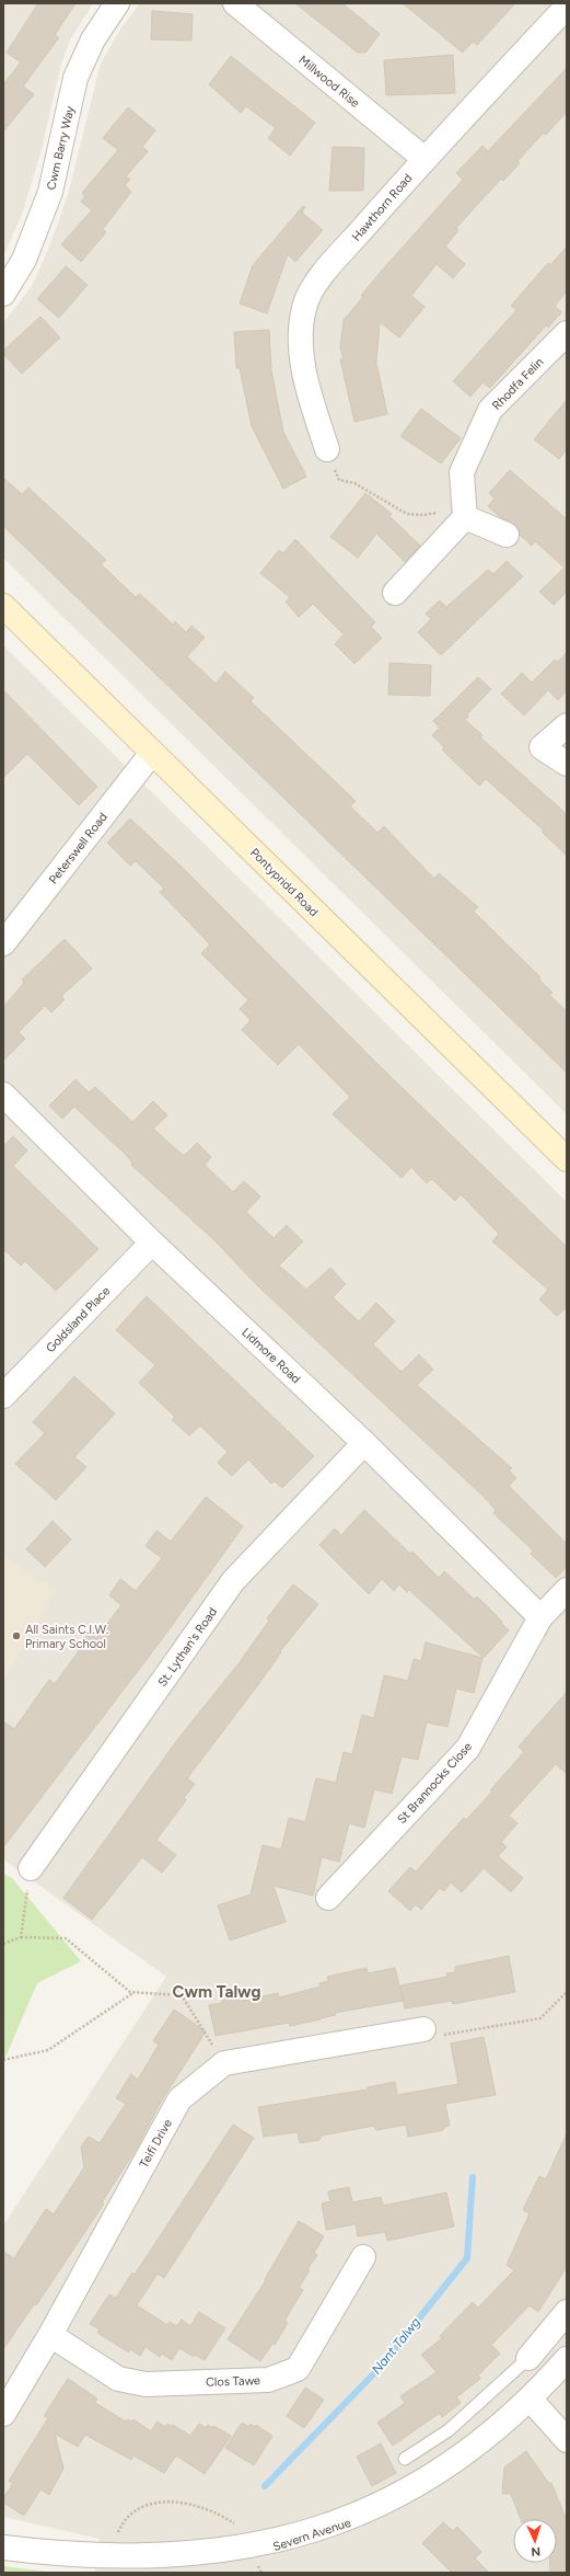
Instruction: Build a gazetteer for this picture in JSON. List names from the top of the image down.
{
  "streets": {
    "main road": ["Pontypridd Road"],
    "street": [
      "Millwood Rise",
      "Cwm Barry Way",
      "Hawthorn Road",
      "Rhodfa Felin",
      "Peterswell Road",
      "Goldsland Place",
      "Lidmore Road",
      "St. Lythan's Road",
      "St Brannocks Close",
      "Teifi Drive",
      "Clos Tawe",
      "Severn Avenue"
    ]
  },
  "crossings": [
    ["Millwood Rise", "Hawthorn Road"],
    ["Peterswell Road", "Pontypridd Road"],
    ["Goldsland Place", "Lidmore Road"],
    ["Lidmore Road", "St. Lythan's Road"],
    ["Lidmore Road", "St Brannocks Close"],
    ["Teifi Drive", "Clos Tawe"]
  ],
  "districts": ["Cwm Talwg"],
  "water": ["Nant Talwg"],
  "places": ["All Saints C.I.W. Primary School"],
  "north": "bottom"
}
